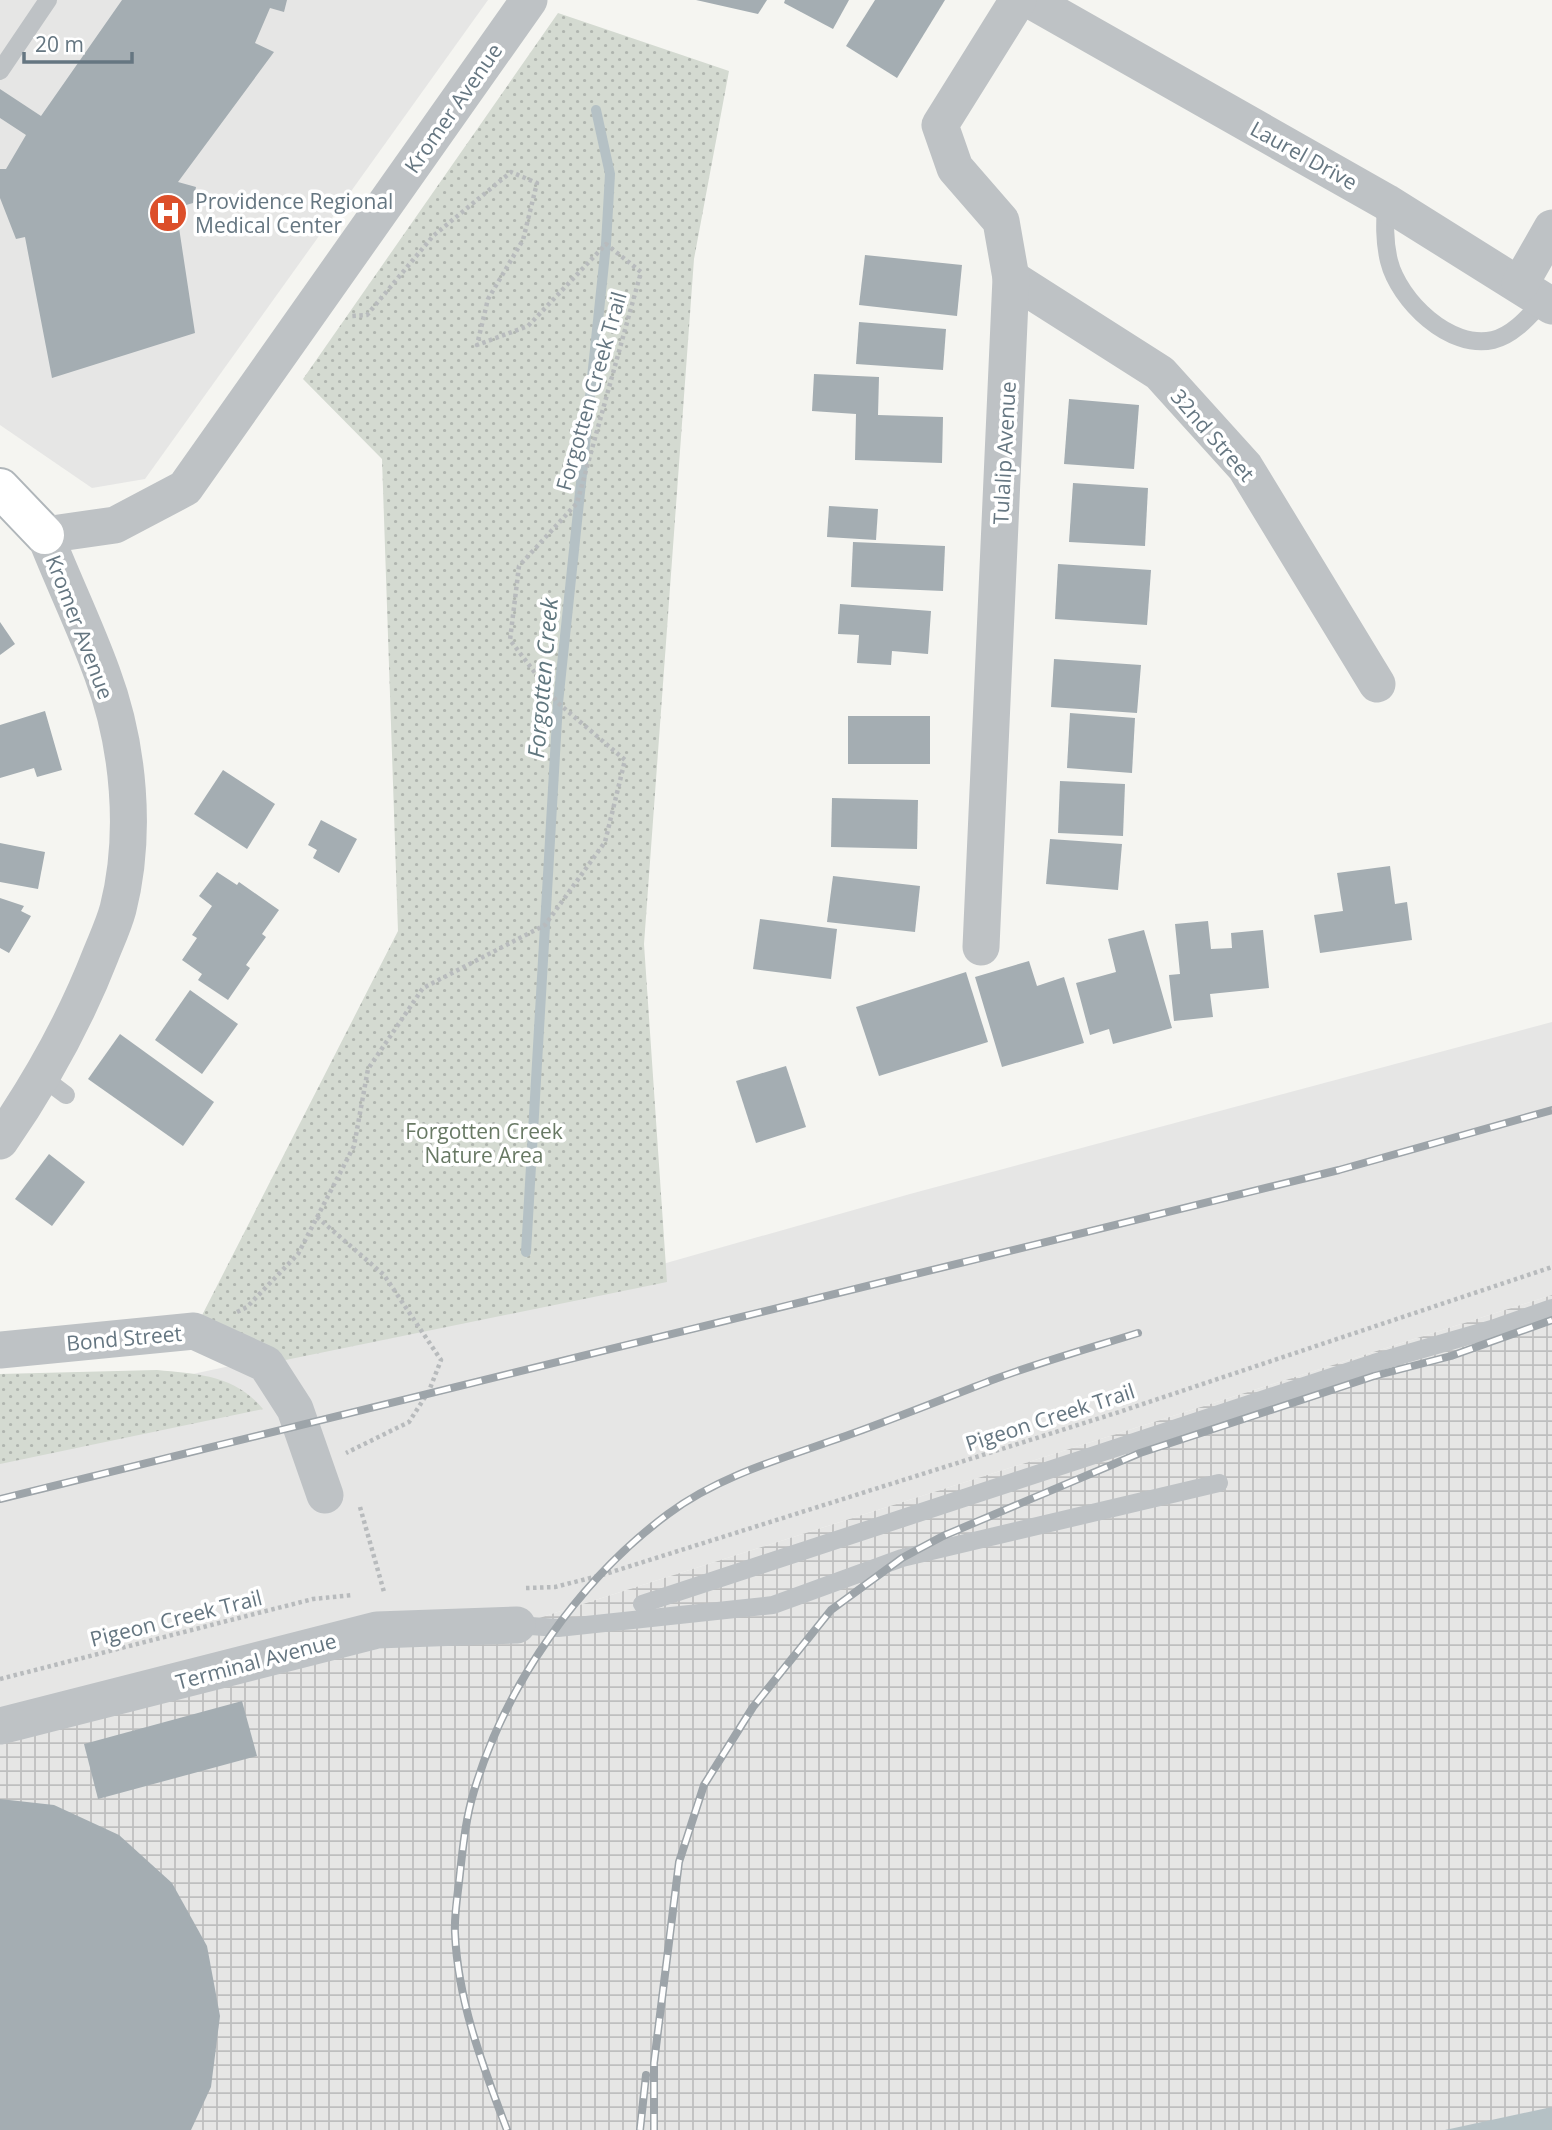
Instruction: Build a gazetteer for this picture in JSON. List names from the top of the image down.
{
  "streets": {
    "street": [
      "Kromer Avenue",
      "Laurel Drive",
      "32nd Street",
      "Tulalip Avenue",
      "Bond Street",
      "Terminal Avenue"
    ],
    "path": ["Forgotten Creek Trail", "Pigeon Creek Trail"]
  },
  "crossings": [
    ["Forgotten Creek Trail", "Bond Street"],
    ["32nd Street", "Tulalip Avenue"]
  ],
  "water": ["Forgotten Creek"],
  "parks": ["Forgotten Creek Nature Area"],
  "places": {
    "hospital": ["Providence Regional Medical Center"]
  },
  "scale_bar": "20 m"
}
